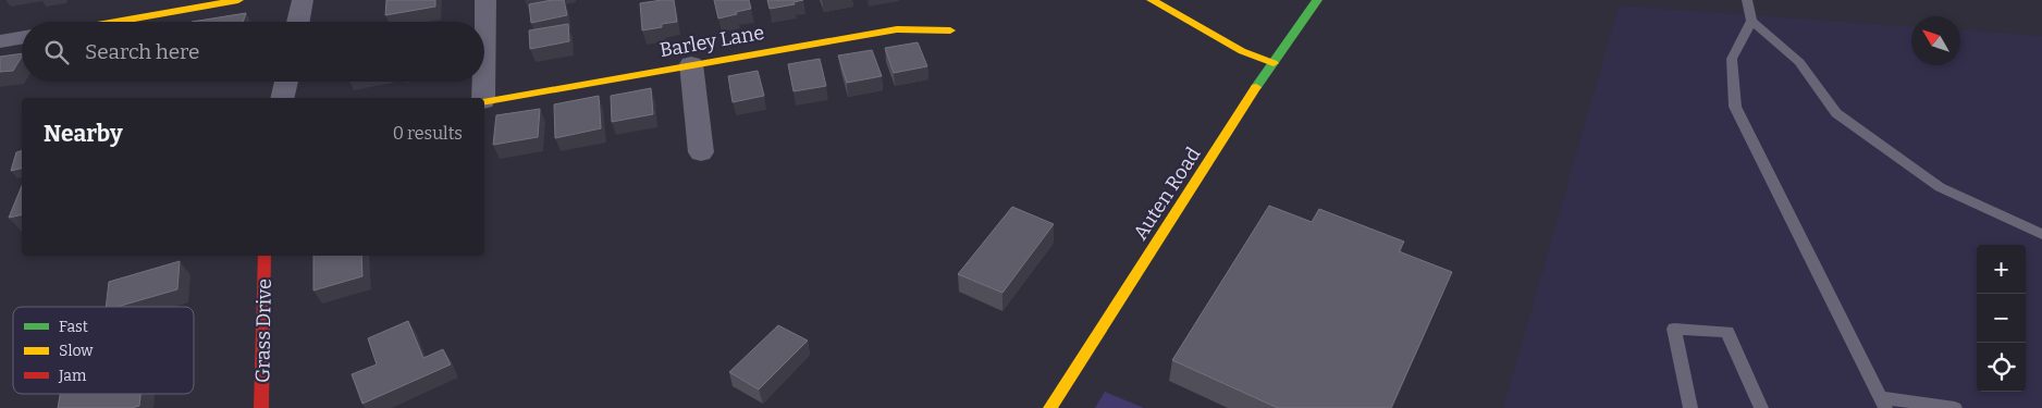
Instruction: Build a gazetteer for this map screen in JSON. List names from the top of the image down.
{
  "streets": {
    "street": ["Barley Lane", "Auten Road", "Grass Drive"]
  },
  "legend": ["Fast", "Slow", "Jam"],
  "north": "top left",
  "page": {
    "search": "Search here",
    "heading": ["Nearby", "0 results"],
    "map_buttons": ["+", "−"]
  }
}
